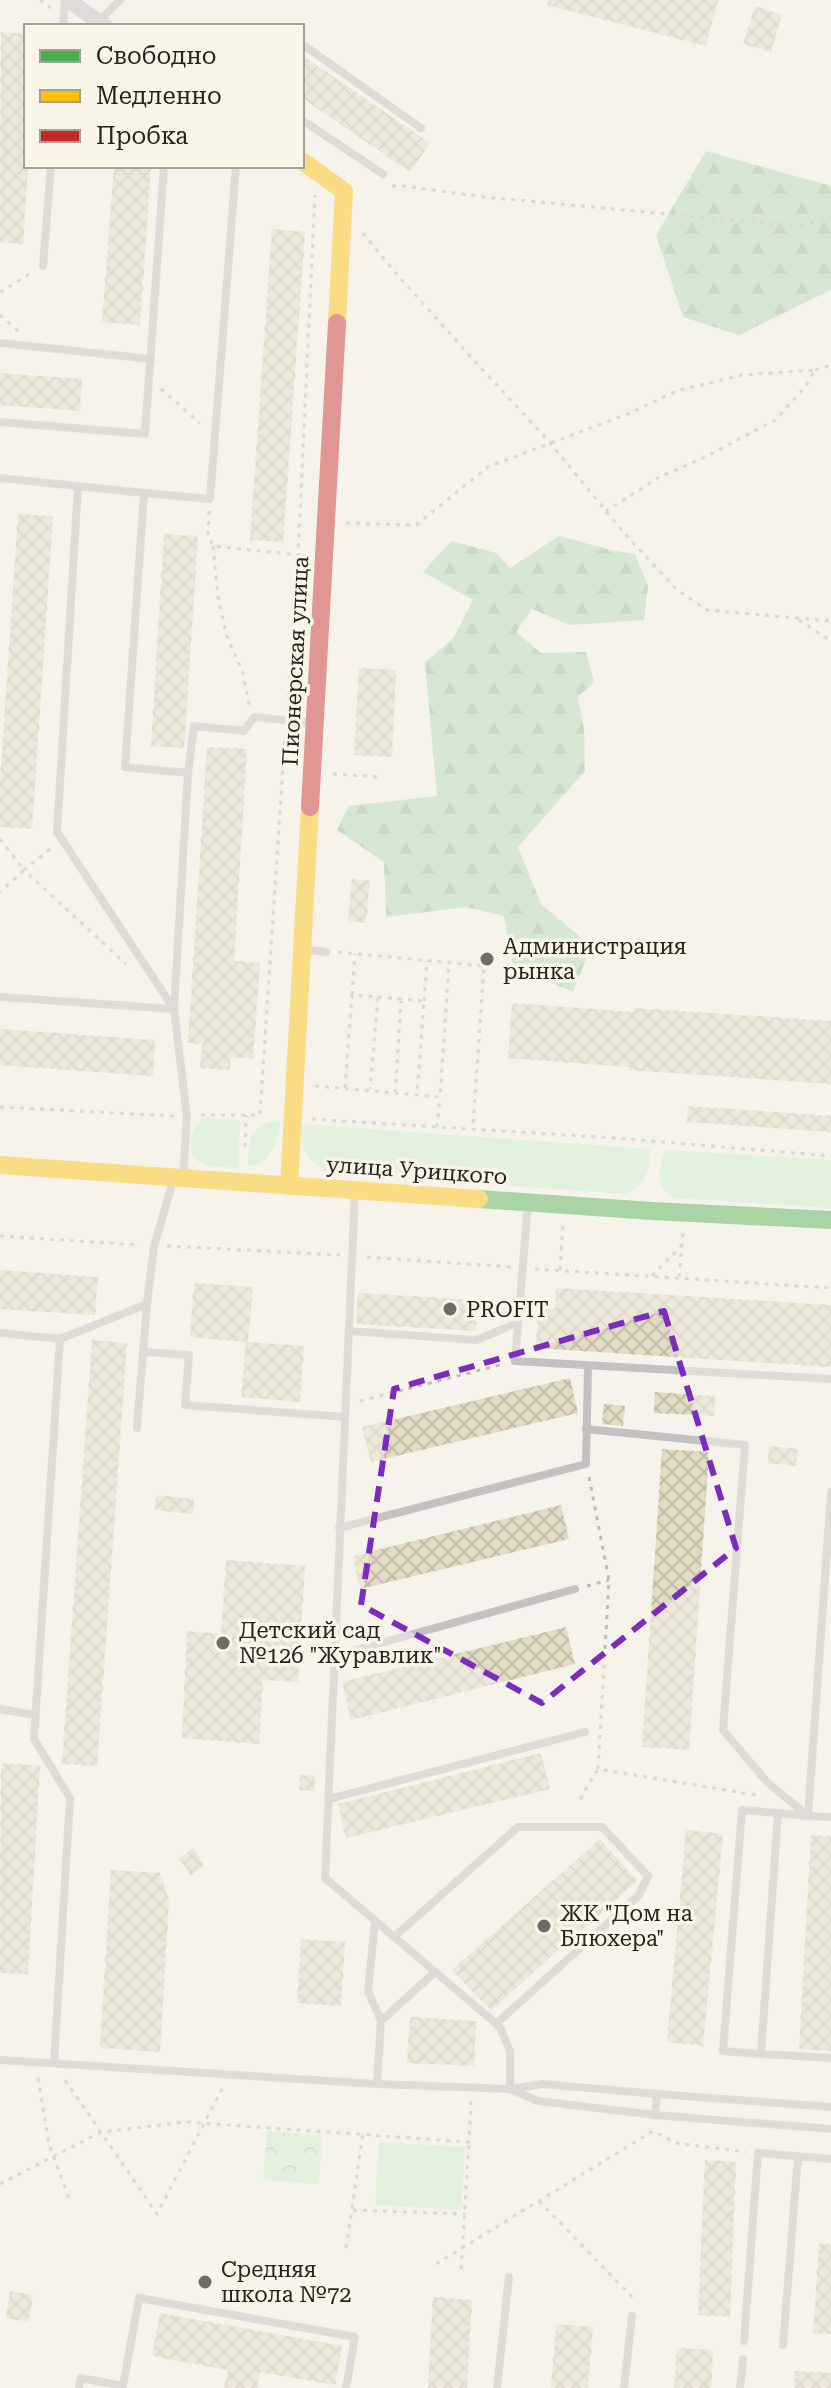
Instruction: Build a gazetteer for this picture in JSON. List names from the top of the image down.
{
  "streets": {
    "street": ["Пионерская улица", "улица Урицкого"]
  },
  "crossings": [
    ["Пионерская улица", "улица Урицкого"]
  ],
  "places": [
    "Администрация рынка",
    "PROFIT",
    "Детский сад №126 \"Журавлик\"",
    "ЖК \"Дом на Блюхера\"",
    "Средняя школа №72"
  ],
  "legend": ["Свободно", "Медленно", "Пробка"]
}
